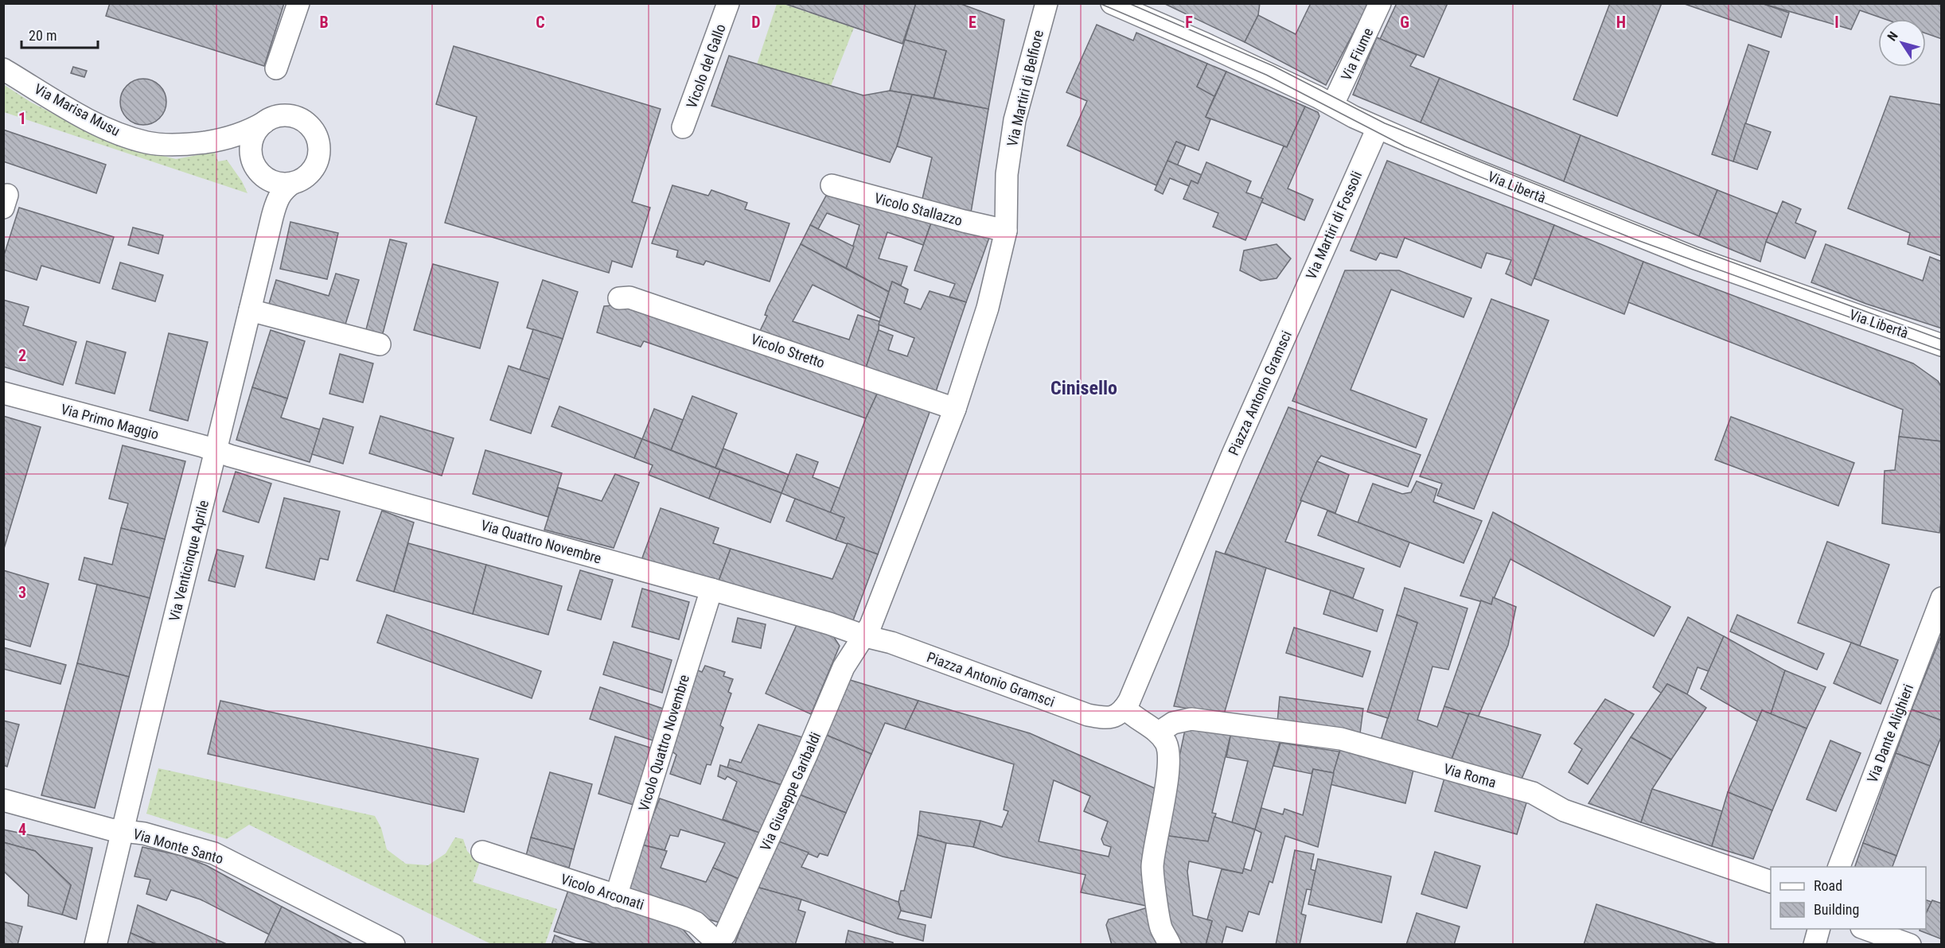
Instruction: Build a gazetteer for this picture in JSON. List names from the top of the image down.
{
  "streets": {
    "street": [
      "Via Fiume",
      "Vicolo del Gallo",
      "Via Martiri di Belfiore",
      "Via Marisa Musu",
      "Via Libertà",
      "Vicolo Stallazzo",
      "Via Martiri di Fossoli",
      "Vicolo Stretto",
      "Piazza Antonio Gramsci",
      "Via Primo Maggio",
      "Via Quattro Novembre",
      "Via Venticinque Aprile",
      "Via Dante Alighieri",
      "Vicolo Quattro Novembre",
      "Via Roma",
      "Via Giuseppe Garibaldi",
      "Via Monte Santo",
      "Vicolo Arconati"
    ]
  },
  "crossings": [
    ["Via Fiume", "Via Libertà"],
    ["Via Martiri di Belfiore", "Vicolo Stallazzo"],
    ["Via Marisa Musu", "Via Venticinque Aprile"],
    ["Via Libertà", "Via Martiri di Fossoli"],
    ["Via Martiri di Fossoli", "Piazza Antonio Gramsci"],
    ["Piazza Antonio Gramsci", "Via Quattro Novembre"],
    ["Piazza Antonio Gramsci", "Via Giuseppe Garibaldi"],
    ["Via Primo Maggio", "Via Quattro Novembre"],
    ["Via Primo Maggio", "Via Venticinque Aprile"],
    ["Via Quattro Novembre", "Via Venticinque Aprile"],
    ["Via Quattro Novembre", "Vicolo Quattro Novembre"],
    ["Via Quattro Novembre", "Via Giuseppe Garibaldi"],
    ["Via Venticinque Aprile", "Via Monte Santo"],
    ["Vicolo Quattro Novembre", "Vicolo Arconati"],
    ["Via Giuseppe Garibaldi", "Vicolo Arconati"]
  ],
  "districts": ["Cinisello"],
  "legend": ["Road", "Building"],
  "scale_bar": "20 m",
  "north": "top left",
  "grid": {
    "columns": [
      "B",
      "C",
      "D",
      "E",
      "F",
      "G",
      "H",
      "I"
    ],
    "rows": [
      "1",
      "2",
      "3",
      "4"
    ]
  }
}
